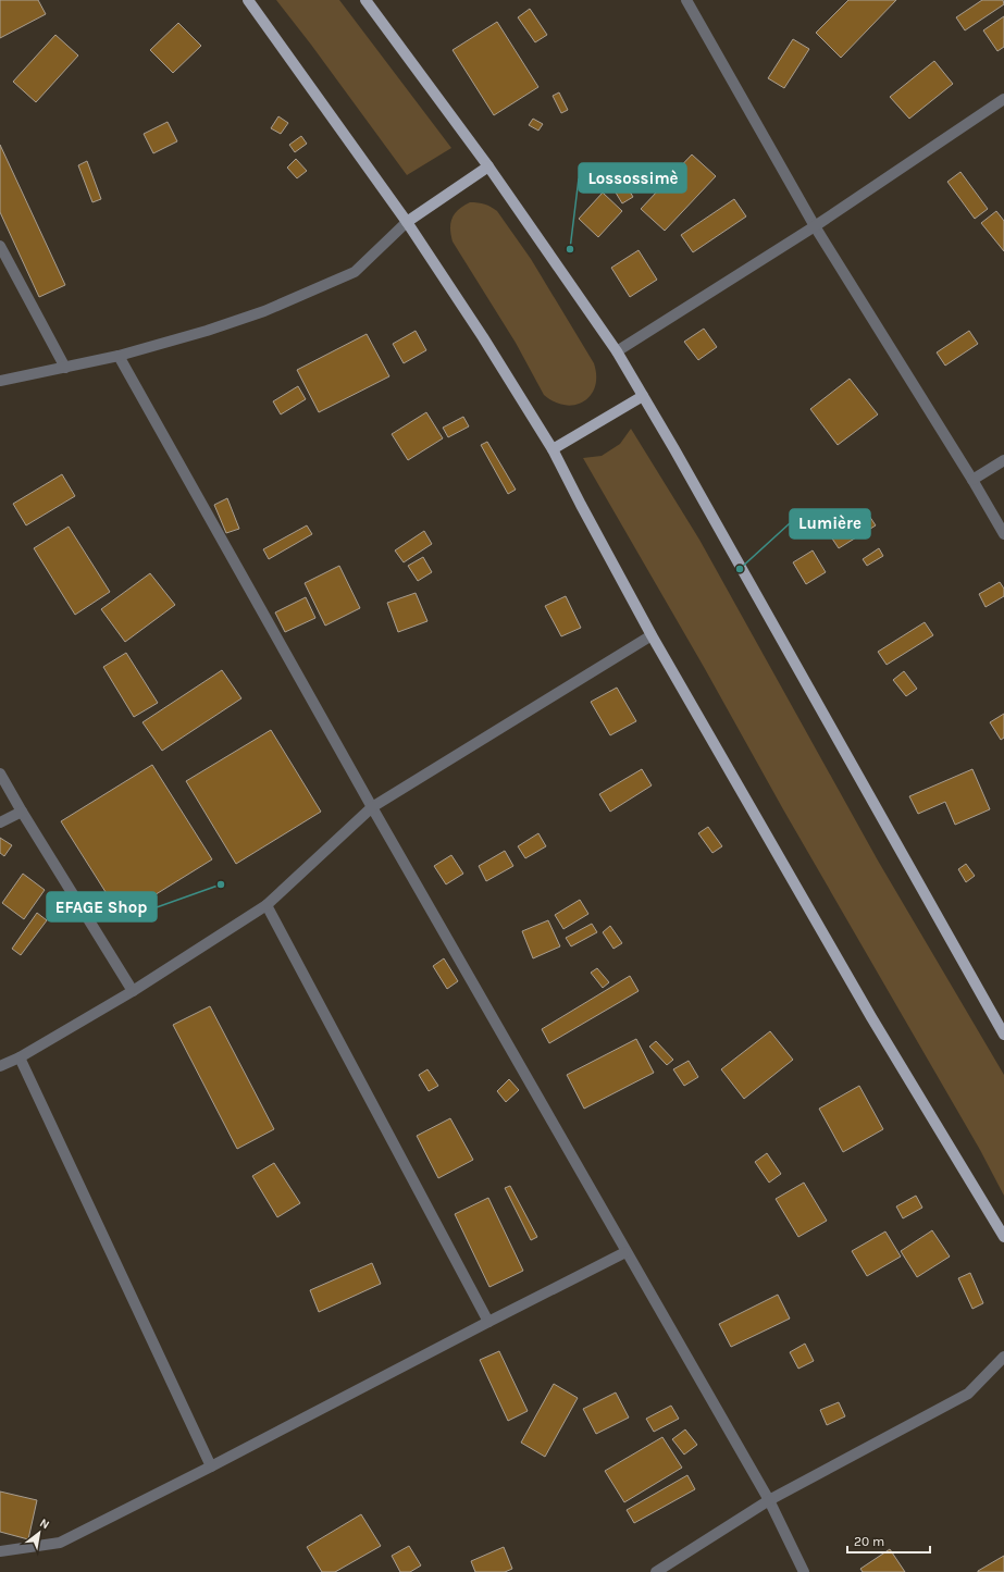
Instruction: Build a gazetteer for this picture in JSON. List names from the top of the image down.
{
  "places": ["Lossossimè", "Lumière", "EFAGE Shop"],
  "scale_bar": "20 m",
  "north": "top right"
}
